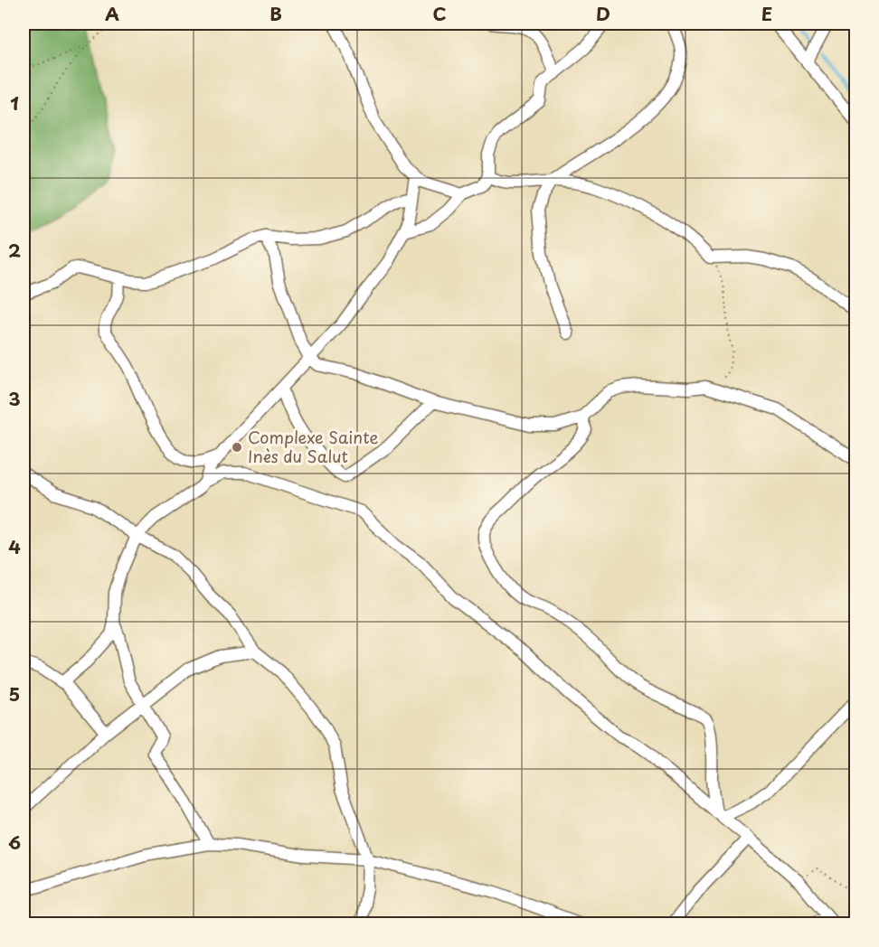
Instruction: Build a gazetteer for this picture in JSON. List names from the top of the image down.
{
  "places": ["Complexe Sainte Inès du Salut"],
  "grid": {
    "columns": [
      "A",
      "B",
      "C",
      "D",
      "E"
    ],
    "rows": [
      "1",
      "2",
      "3",
      "4",
      "5",
      "6"
    ]
  }
}
